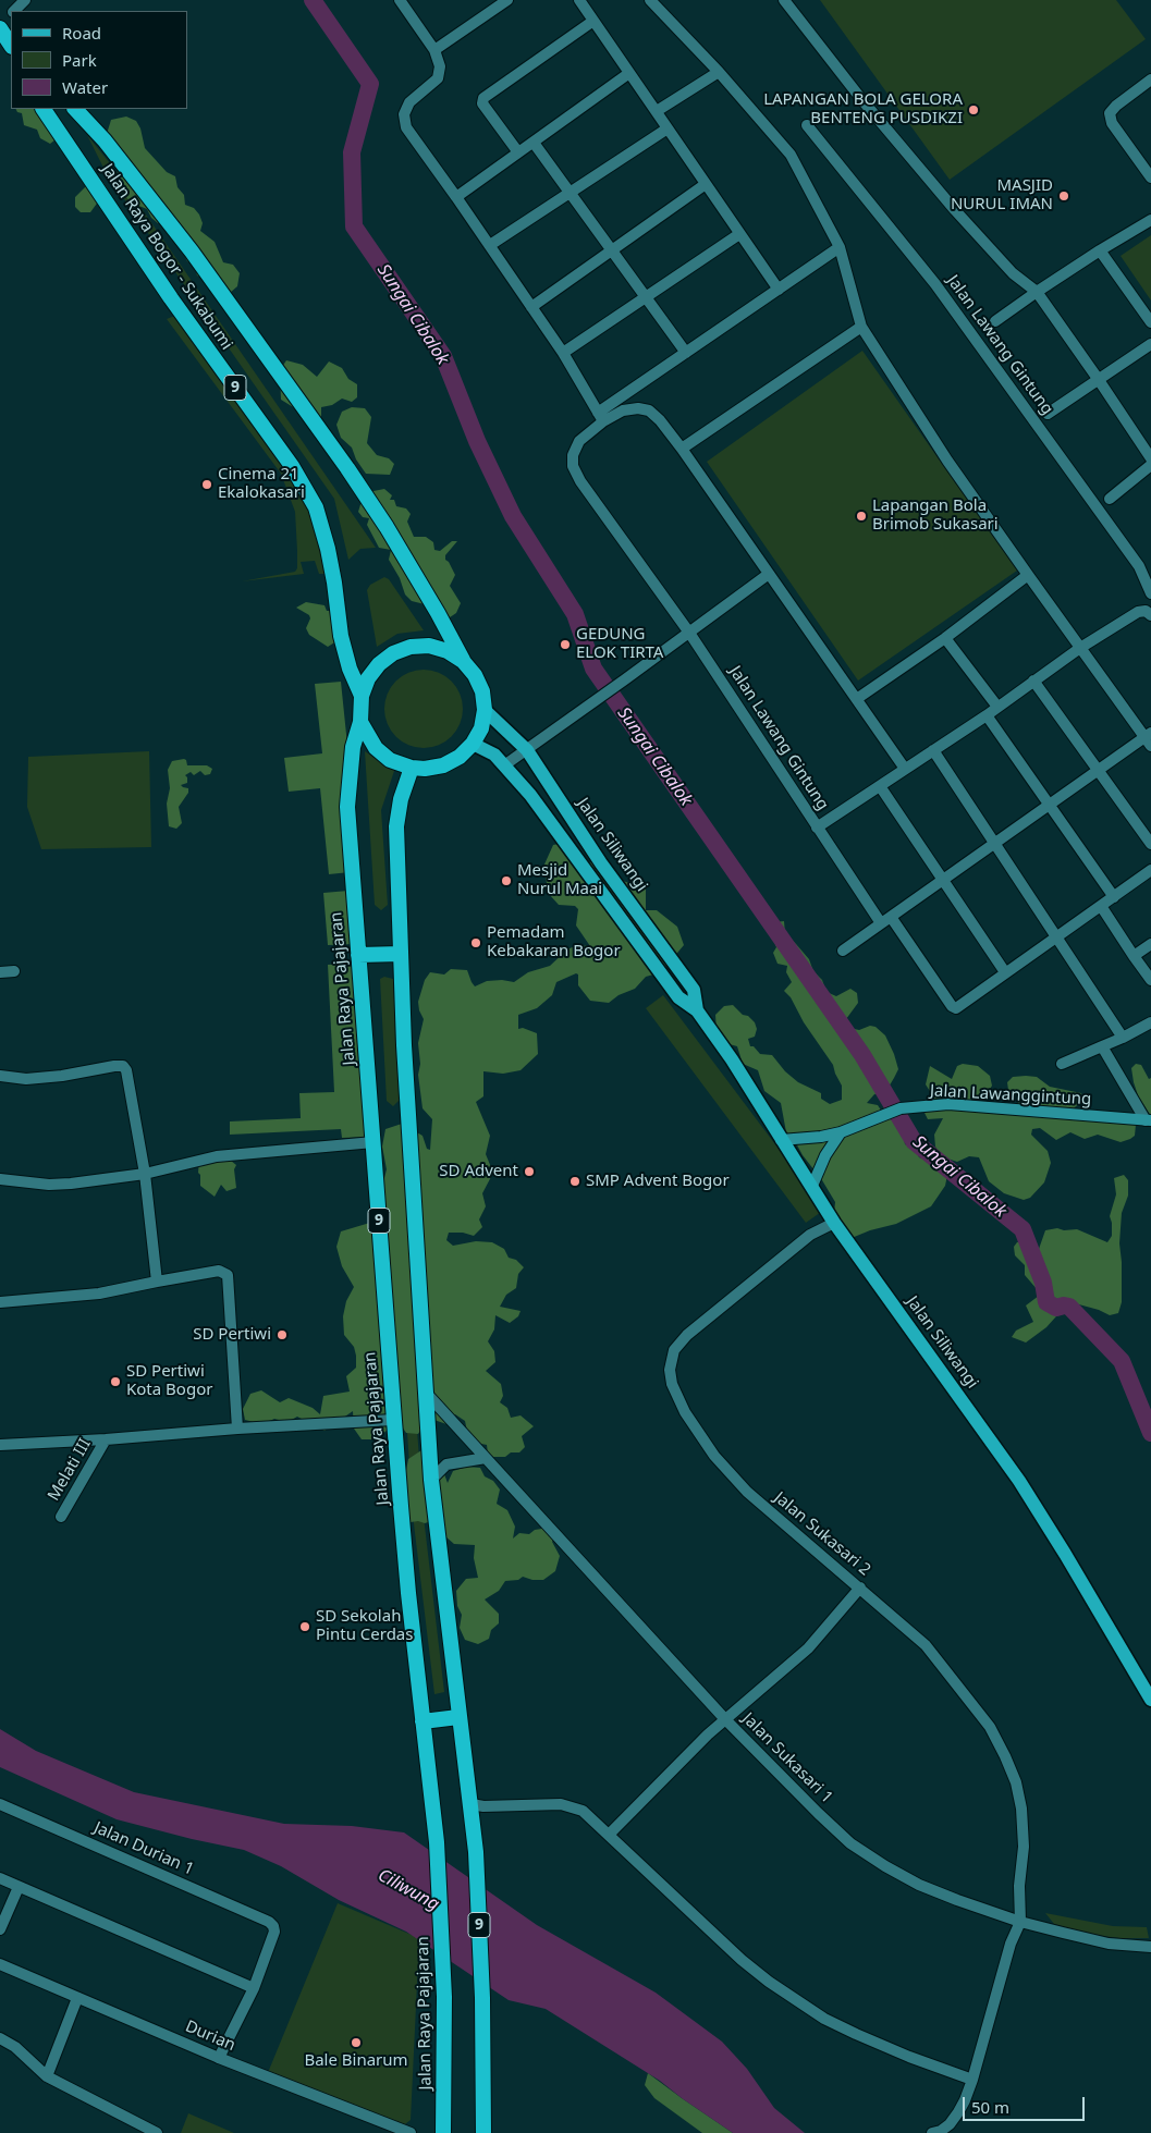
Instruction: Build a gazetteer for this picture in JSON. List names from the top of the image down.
{
  "streets": {
    "highway": ["Jalan Raya Bogor - Sukabumi", "9", "Jalan Raya Pajajaran"],
    "main road": ["Jalan Siliwangi", "Jalan Lawanggintung"],
    "street": [
      "Jalan Lawang Gintung",
      "Melati III",
      "Jalan Sukasari 2",
      "Jalan Sukasari 1",
      "Jalan Durian 1",
      "Durian"
    ]
  },
  "crossings": [
    ["Jalan Raya Bogor - Sukabumi", "9"],
    ["Jalan Raya Bogor - Sukabumi", "Jalan Siliwangi"],
    ["Jalan Raya Bogor - Sukabumi", "Jalan Raya Pajajaran"],
    ["9", "Jalan Siliwangi"],
    ["9", "Jalan Raya Pajajaran"],
    ["9", "Jalan Sukasari 1"],
    ["Jalan Siliwangi", "Jalan Raya Pajajaran"],
    ["Jalan Siliwangi", "Jalan Lawanggintung"],
    ["Jalan Siliwangi", "Jalan Sukasari 2"],
    ["Jalan Sukasari 2", "Jalan Sukasari 1"]
  ],
  "water": ["Sungai Cibalok", "Ciliwung"],
  "places": [
    "LAPANGAN BOLA GELORA BENTENG PUSDIKZI",
    "MASJID NURUL IMAN",
    "Cinema 21 Ekalokasari",
    "Lapangan Bola Brimob Sukasari",
    "GEDUNG ELOK TIRTA",
    "Mesjid Nurul Maai",
    "Pemadam Kebakaran Bogor",
    "SD Advent",
    "SMP Advent Bogor",
    "SD Pertiwi",
    "SD Pertiwi Kota Bogor",
    "SD Sekolah Pintu Cerdas",
    "Bale Binarum"
  ],
  "legend": ["Road", "Park", "Water"],
  "scale_bar": "50 m"
}
